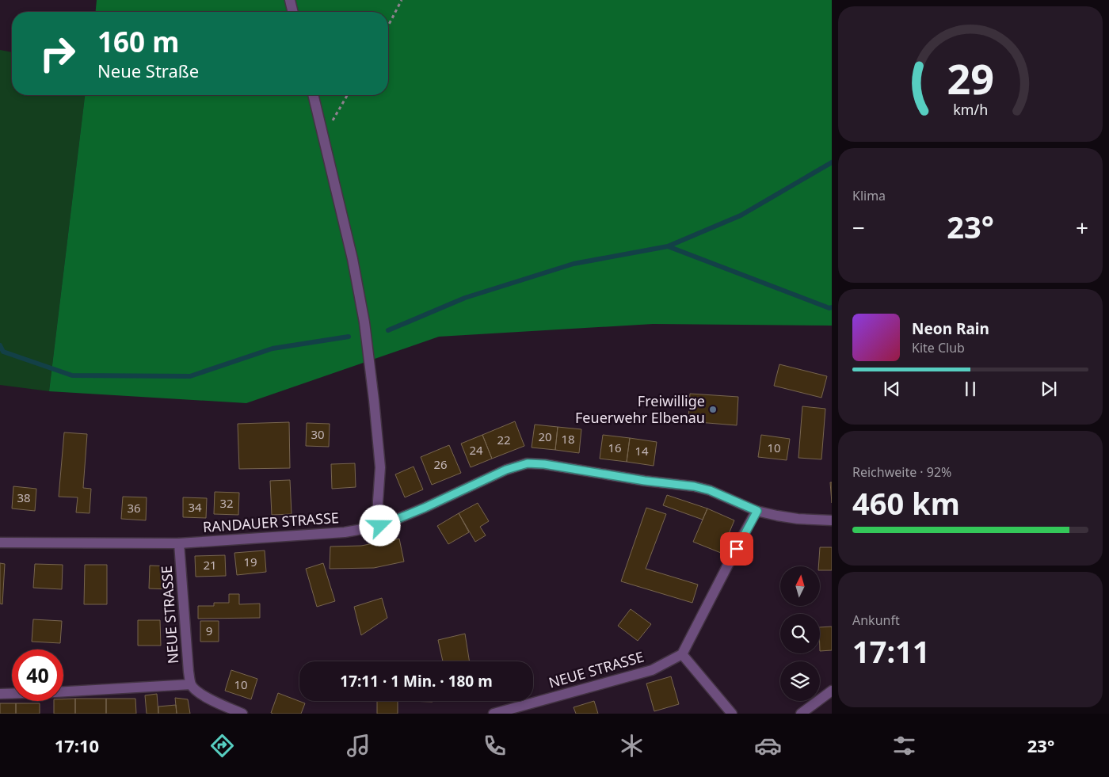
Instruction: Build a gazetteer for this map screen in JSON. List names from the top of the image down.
{
  "streets": {
    "street": ["RANDAUER STRASSE", "NEUE STRASSE"]
  },
  "crossings": [
    ["RANDAUER STRASSE", "NEUE STRASSE"]
  ],
  "places": ["Freiwillige Feuerwehr Elbenau"],
  "house_numbers": [
    "30",
    "20",
    "18",
    "22",
    "16",
    "10",
    "24",
    "14",
    "26",
    "38",
    "32",
    "34",
    "36",
    "19",
    "21",
    "9",
    "10"
  ],
  "north": "top",
  "page": {
    "turn": ["160 m", "Neue Straße"],
    "tile": [
      "Klima",
      ["Reichweite · 92%", "460 km"],
      ["Ankunft", "17:11"]
    ],
    "heat": ["−", "23°", "+"],
    "song": ["Neon Rain", "Kite Club"],
    "limit": "40",
    "trip": "17:11 · 1 Min. · 180 m",
    "tabs": ["17:10", "23°"],
    "gauge": ["29", "km/h"]
  }
}
